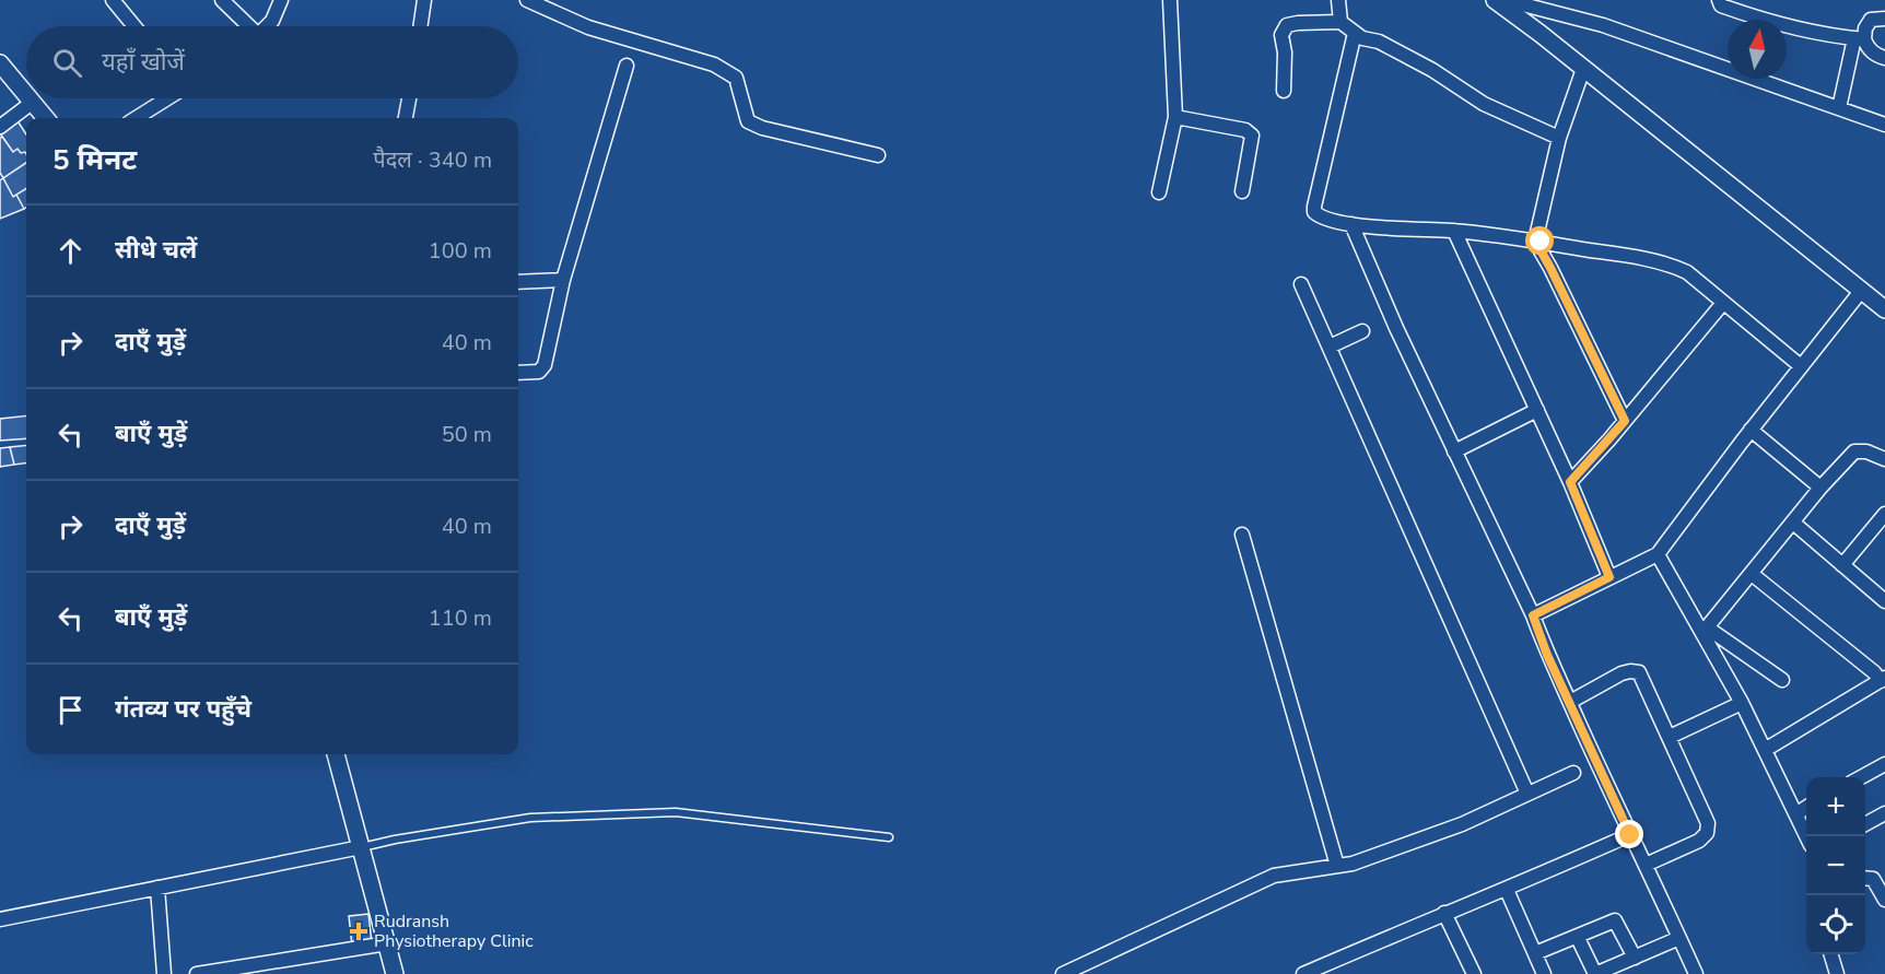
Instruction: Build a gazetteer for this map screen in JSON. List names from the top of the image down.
{
  "places": {
    "health": ["Rudransh Physiotherapy Clinic"]
  },
  "north": "top",
  "page": {
    "search": "यहाँ खोजें",
    "heading": ["5 मिनट", "पैदल · 340 m"],
    "list": [
      ["सीधे चलें", "100 m"],
      ["दाएँ मुड़ें", "40 m"],
      ["बाएँ मुड़ें", "50 m"],
      ["दाएँ मुड़ें", "40 m"],
      ["बाएँ मुड़ें", "110 m"],
      "गंतव्य पर पहुँचे"
    ],
    "map_buttons": ["+", "−"]
  }
}
